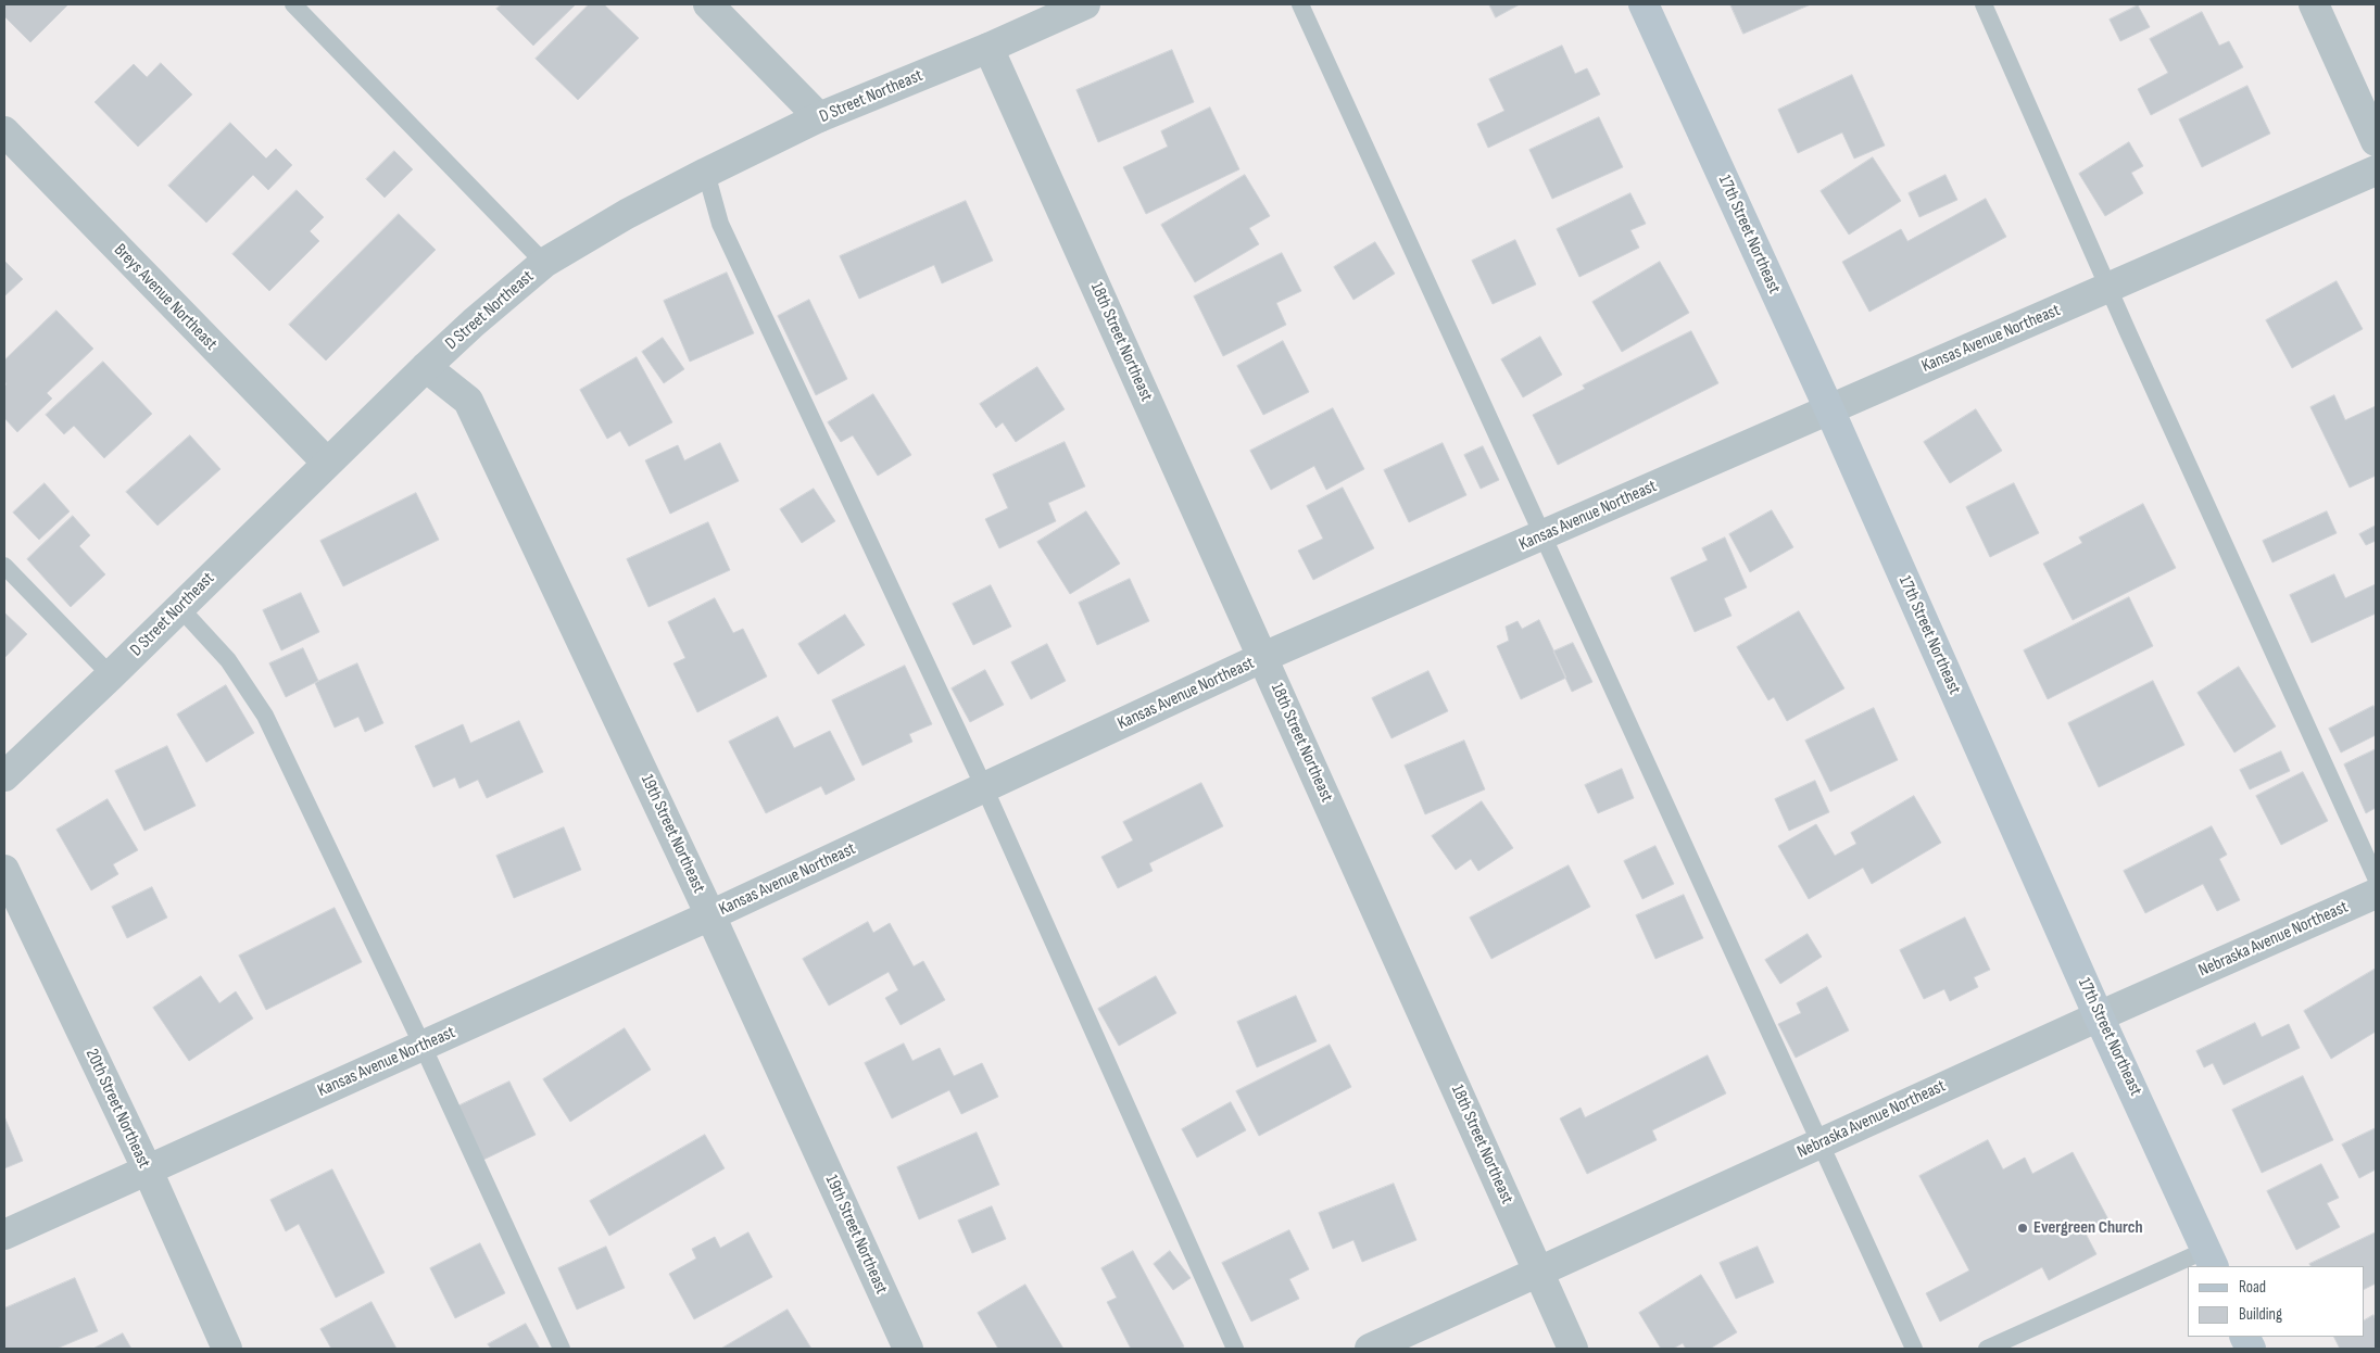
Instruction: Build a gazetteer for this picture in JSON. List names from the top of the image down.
{
  "streets": {
    "main road": ["17th Street Northeast"],
    "street": [
      "D Street Northeast",
      "Breys Avenue Northeast",
      "Kansas Avenue Northeast",
      "18th Street Northeast",
      "19th Street Northeast",
      "Nebraska Avenue Northeast",
      "20th Street Northeast"
    ]
  },
  "crossings": [
    ["D Street Northeast", "Breys Avenue Northeast"],
    ["D Street Northeast", "18th Street Northeast"],
    ["D Street Northeast", "19th Street Northeast"],
    ["17th Street Northeast", "Kansas Avenue Northeast"],
    ["17th Street Northeast", "Nebraska Avenue Northeast"],
    ["Kansas Avenue Northeast", "18th Street Northeast"],
    ["Kansas Avenue Northeast", "19th Street Northeast"],
    ["Kansas Avenue Northeast", "20th Street Northeast"],
    ["18th Street Northeast", "Nebraska Avenue Northeast"]
  ],
  "places": ["Evergreen Church"],
  "legend": ["Road", "Building"]
}
